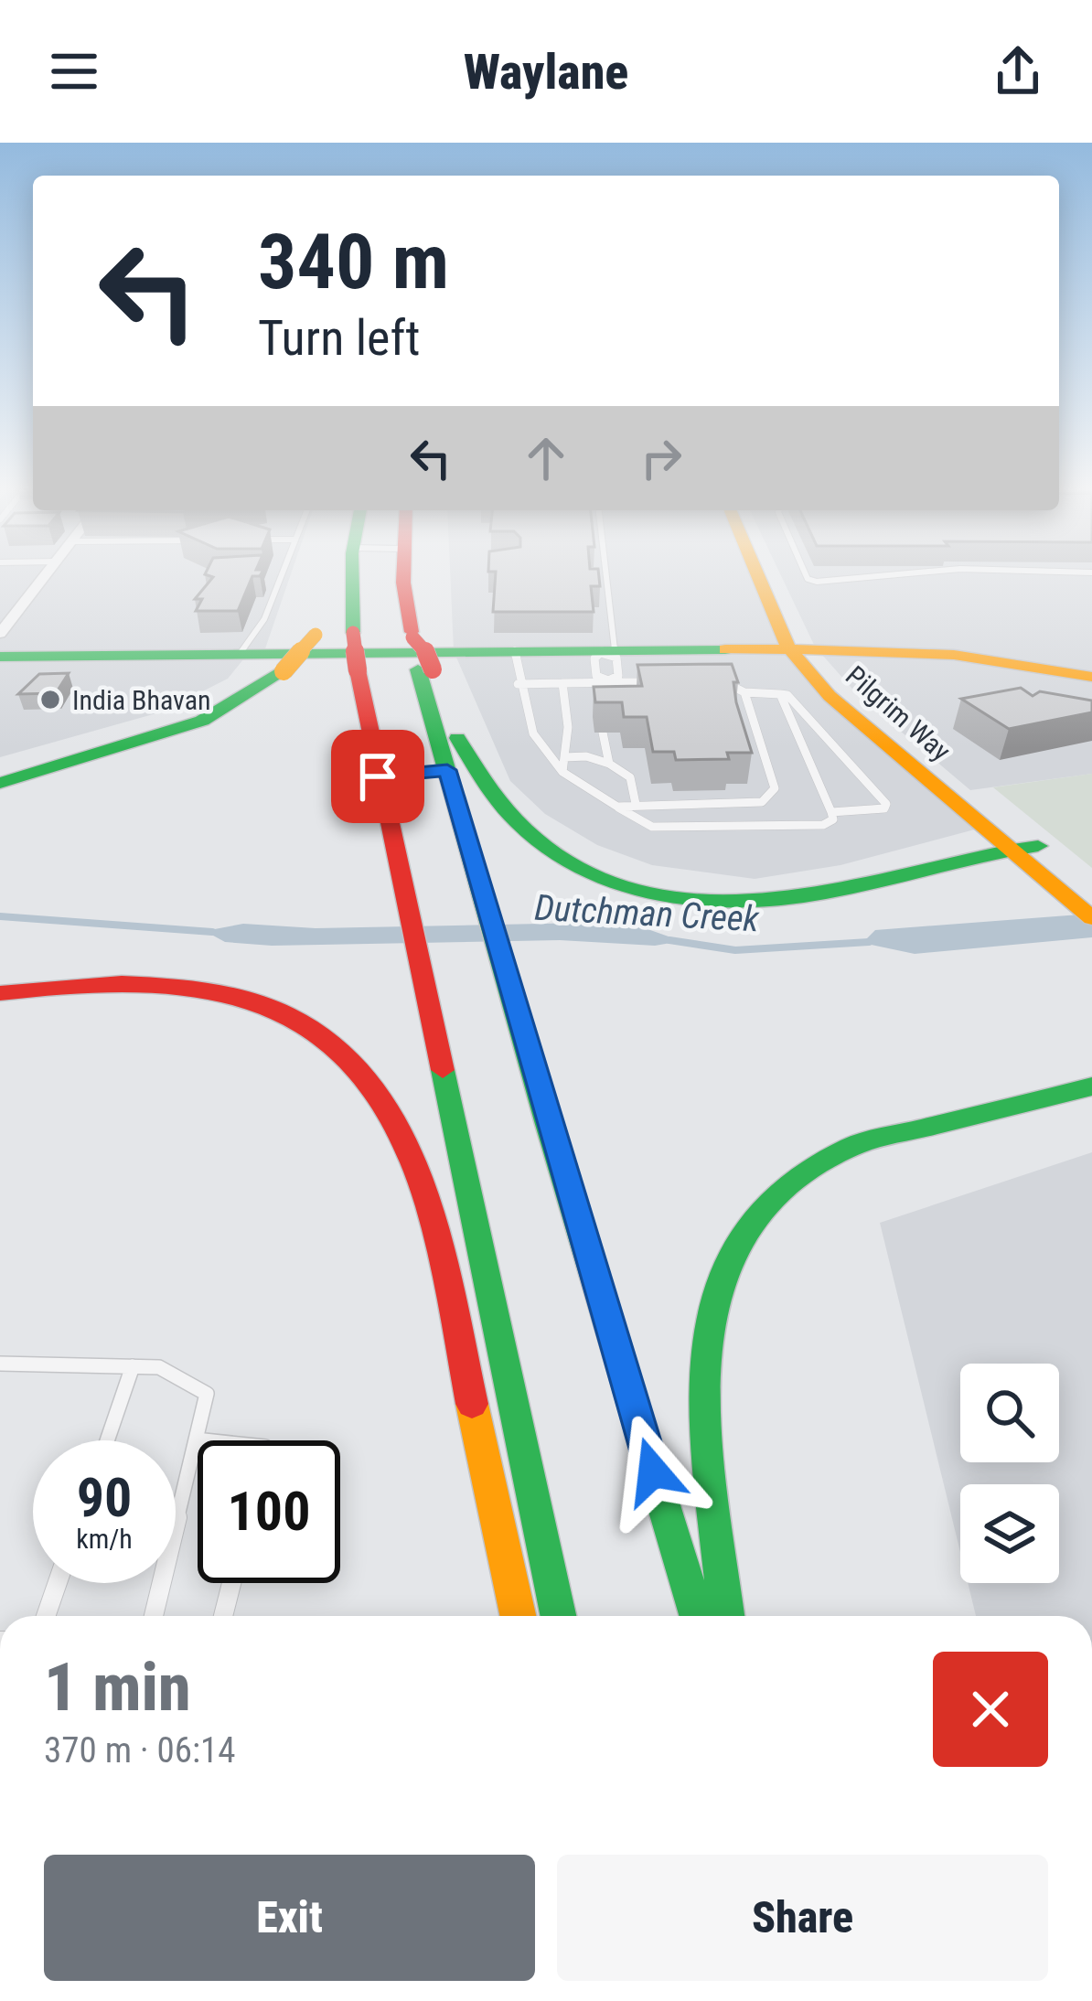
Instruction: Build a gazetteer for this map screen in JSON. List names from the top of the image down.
{
  "streets": {
    "main road": ["Pilgrim Way"]
  },
  "water": ["Dutchman Creek"],
  "places": ["India Bhavan"],
  "page": {
    "header": "Waylane",
    "turn": ["340 m", "Turn left"],
    "speed": "90 km/h",
    "limit": "100",
    "heading": ["1 min", "370 m · 06:14"],
    "buttons": ["Exit", "Share"]
  }
}
